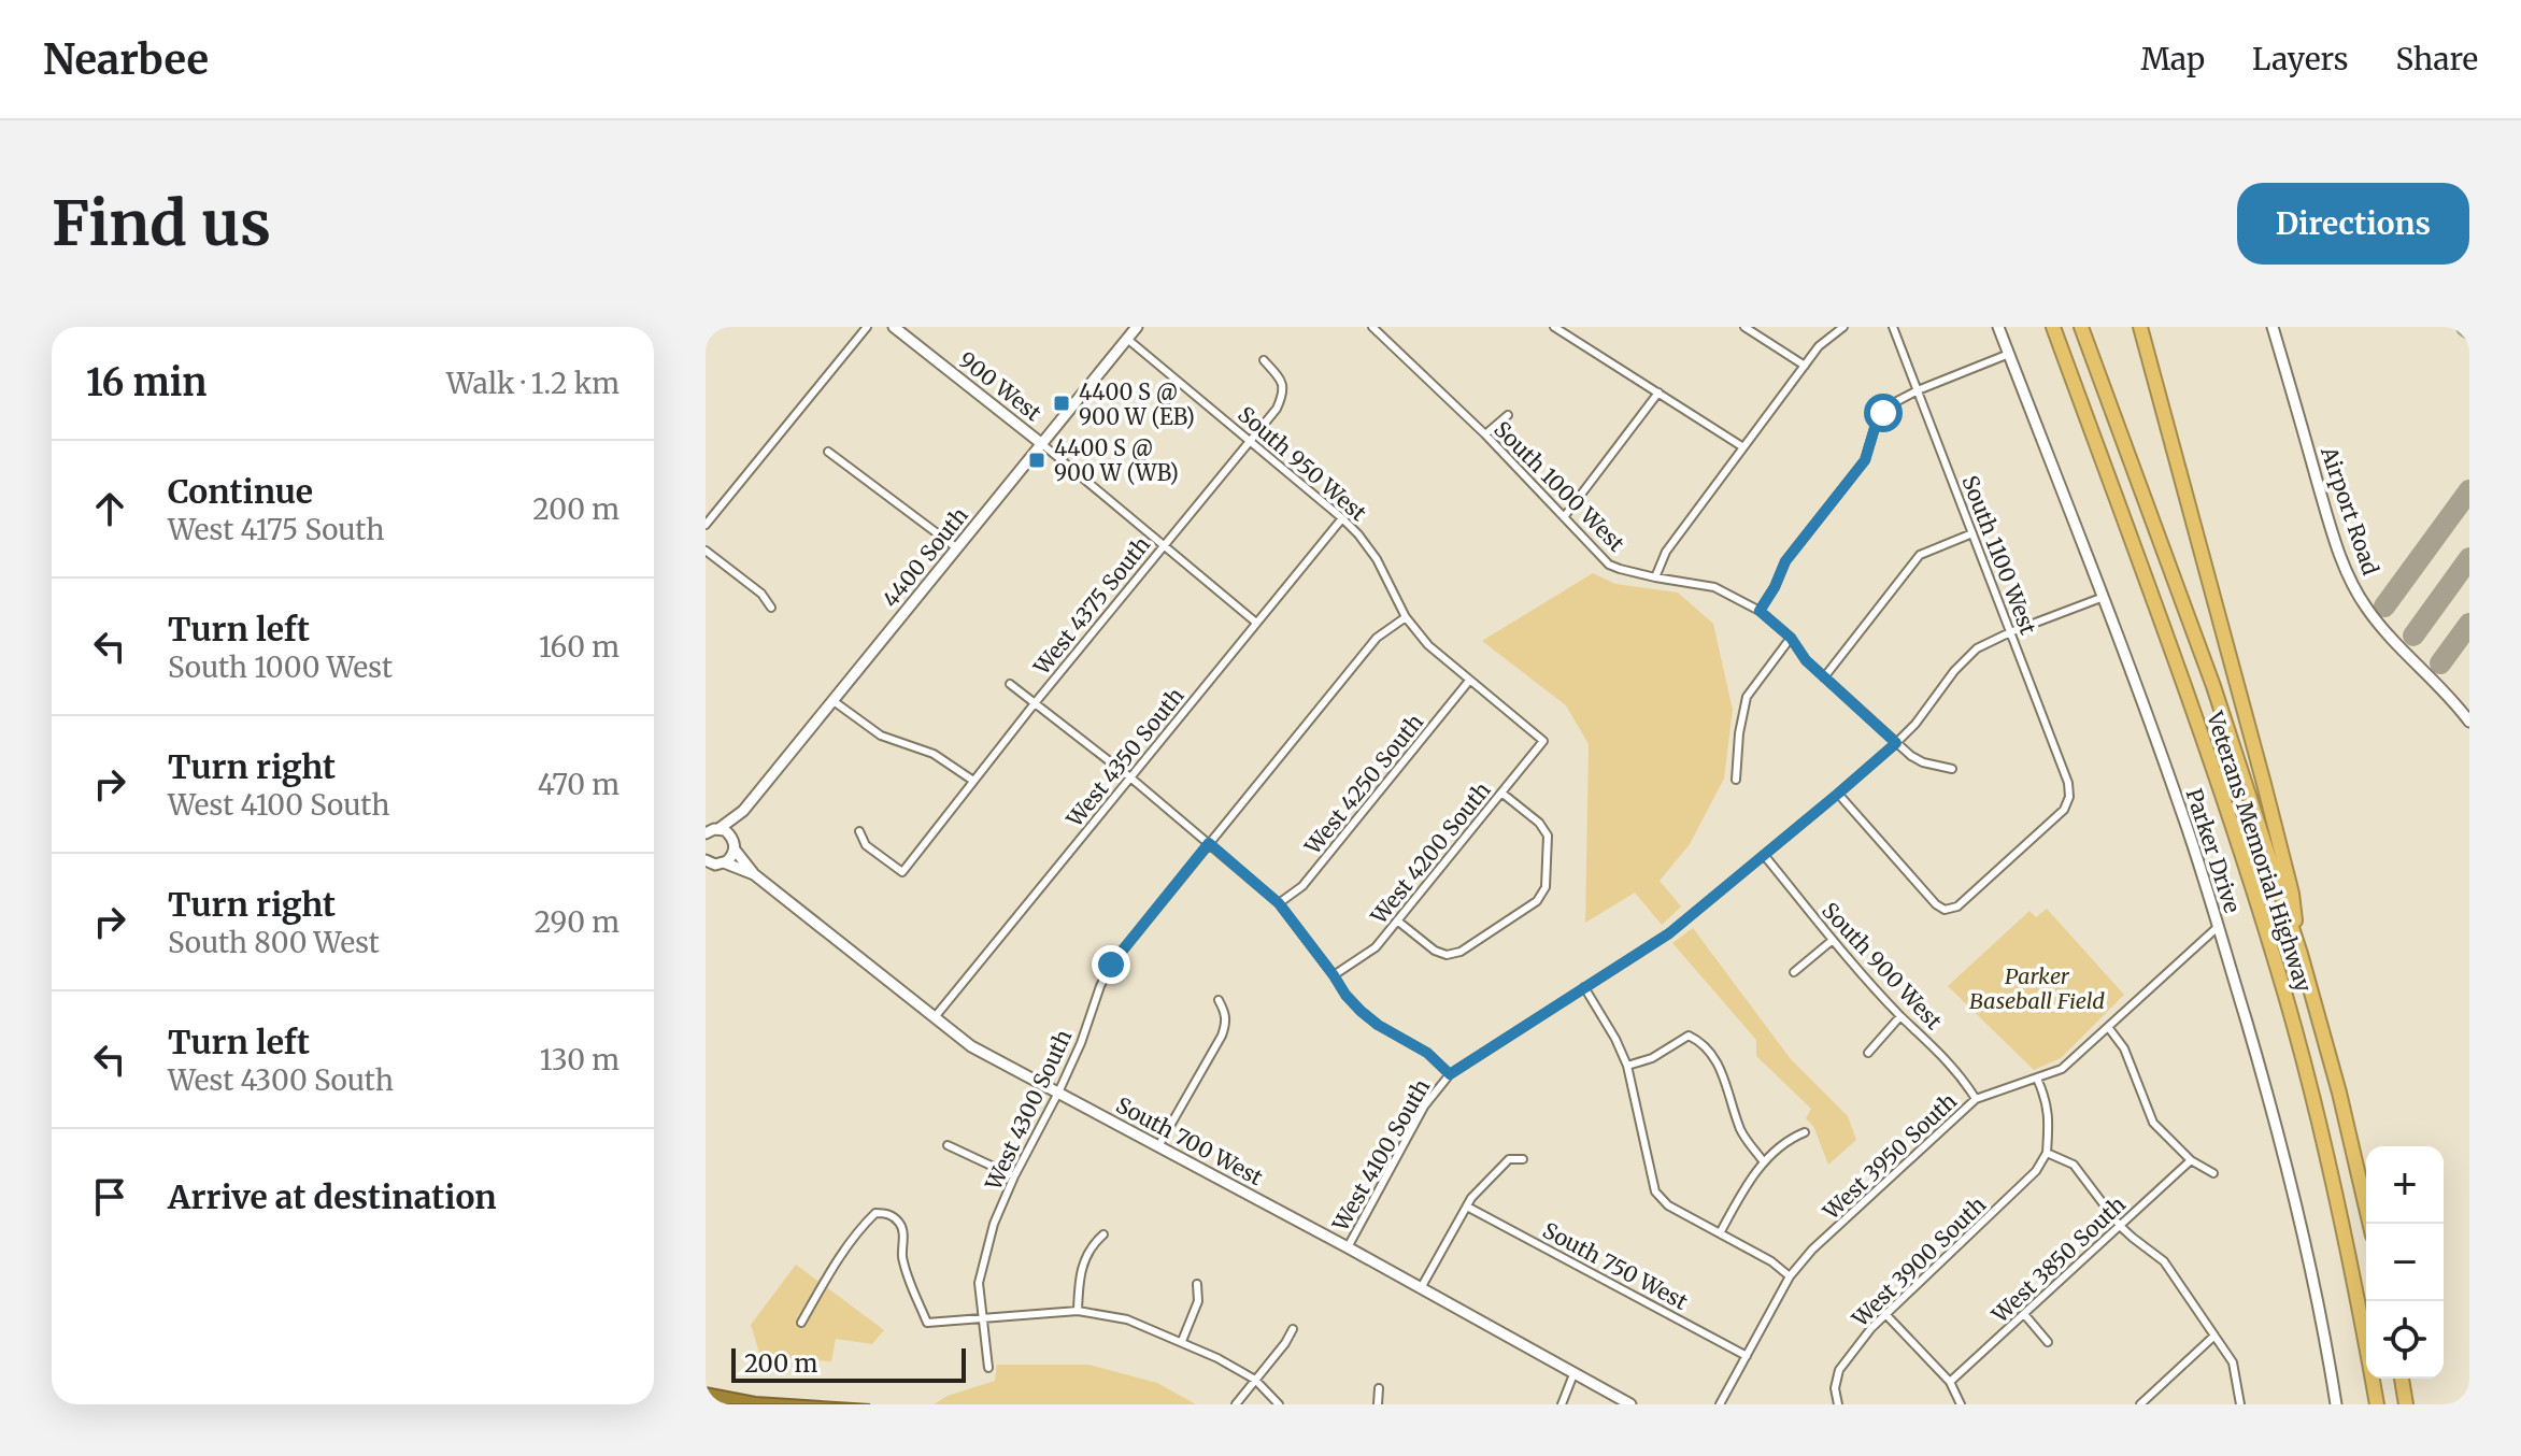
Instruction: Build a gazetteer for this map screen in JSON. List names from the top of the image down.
{
  "streets": {
    "highway": ["Veterans Memorial Highway"],
    "street": [
      "900 West",
      "South 950 West",
      "South 1000 West",
      "Airport Road",
      "South 1100 West",
      "4400 South",
      "West 4375 South",
      "West 4350 South",
      "West 4250 South",
      "Parker Drive",
      "West 4200 South",
      "South 900 West",
      "West 4300 South",
      "South 700 West",
      "West 4100 South",
      "West 3950 South",
      "West 3850 South",
      "West 3900 South",
      "South 750 West"
    ]
  },
  "crossings": [
    ["900 West", "4400 South"],
    ["South 950 West", "4400 South"],
    ["South 950 West", "West 4375 South"],
    ["South 950 West", "West 4350 South"],
    ["South 950 West", "West 4250 South"],
    ["South 950 West", "West 4200 South"],
    ["South 950 West", "West 4300 South"],
    ["South 1000 West", "West 4100 South"],
    ["South 1100 West", "West 4100 South"],
    ["West 4350 South", "South 700 West"],
    ["Parker Drive", "West 4100 South"],
    ["Parker Drive", "West 3950 South"],
    ["South 900 West", "West 4100 South"],
    ["South 900 West", "West 3950 South"],
    ["West 4300 South", "South 700 West"],
    ["South 700 West", "West 4100 South"],
    ["West 3950 South", "South 750 West"]
  ],
  "parks": ["Parker Baseball Field"],
  "places": {
    "transit": ["4400 S @ 900 W (EB)", "4400 S @ 900 W (WB)"]
  },
  "scale_bar": "200 m",
  "page": {
    "header": "Nearbee",
    "nav": ["Map", "Layers", "Share"],
    "buttons": "Directions",
    "title": "Find us",
    "heading": ["16 min", "Walk · 1.2 km"],
    "list": [
      ["Continue", "West 4175 South", "200 m"],
      ["Turn left", "South 1000 West", "160 m"],
      ["Turn right", "West 4100 South", "470 m"],
      ["Turn right", "South 800 West", "290 m"],
      ["Turn left", "West 4300 South", "130 m"],
      "Arrive at destination"
    ],
    "map_buttons": ["+", "−"],
    "scale": "200 m"
  }
}
